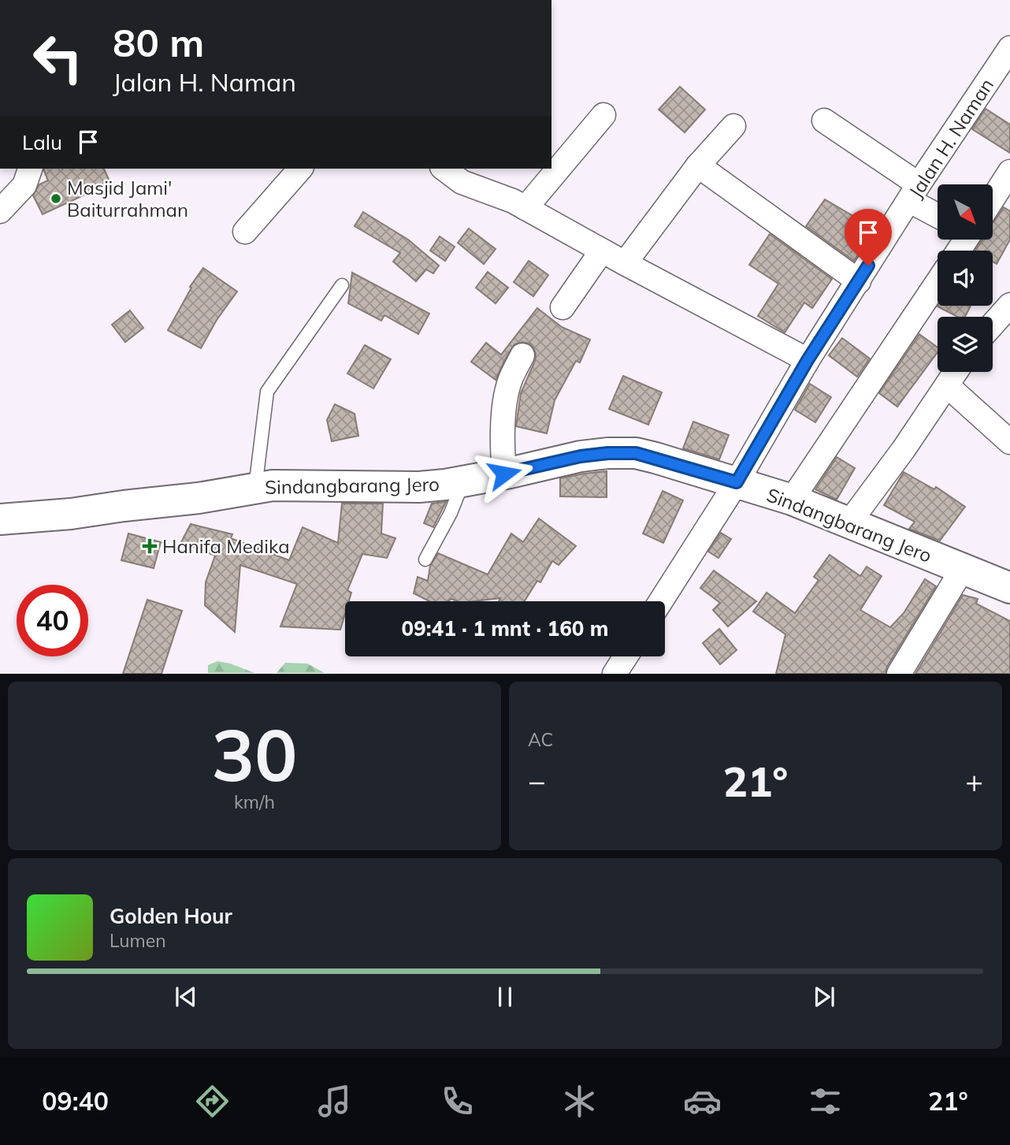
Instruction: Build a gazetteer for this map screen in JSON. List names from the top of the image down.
{
  "streets": {
    "street": ["Jalan H. Naman", "Sindangbarang Jero"]
  },
  "crossings": [
    ["Jalan H. Naman", "Sindangbarang Jero"]
  ],
  "places": {
    "other": ["Masjid Jami' Baiturrahman"],
    "health": ["Hanifa Medika"]
  },
  "north": "bottom right",
  "page": {
    "turn": ["80 m", "Jalan H. Naman"],
    "then": "Lalu",
    "limit": "40",
    "trip": "09:41 · 1 mnt · 160 m",
    "tile": [
      ["30", "km/h"],
      "AC"
    ],
    "heat": ["−", "21°", "+"],
    "song": ["Golden Hour", "Lumen"],
    "tabs": ["09:40", "21°"]
  }
}
